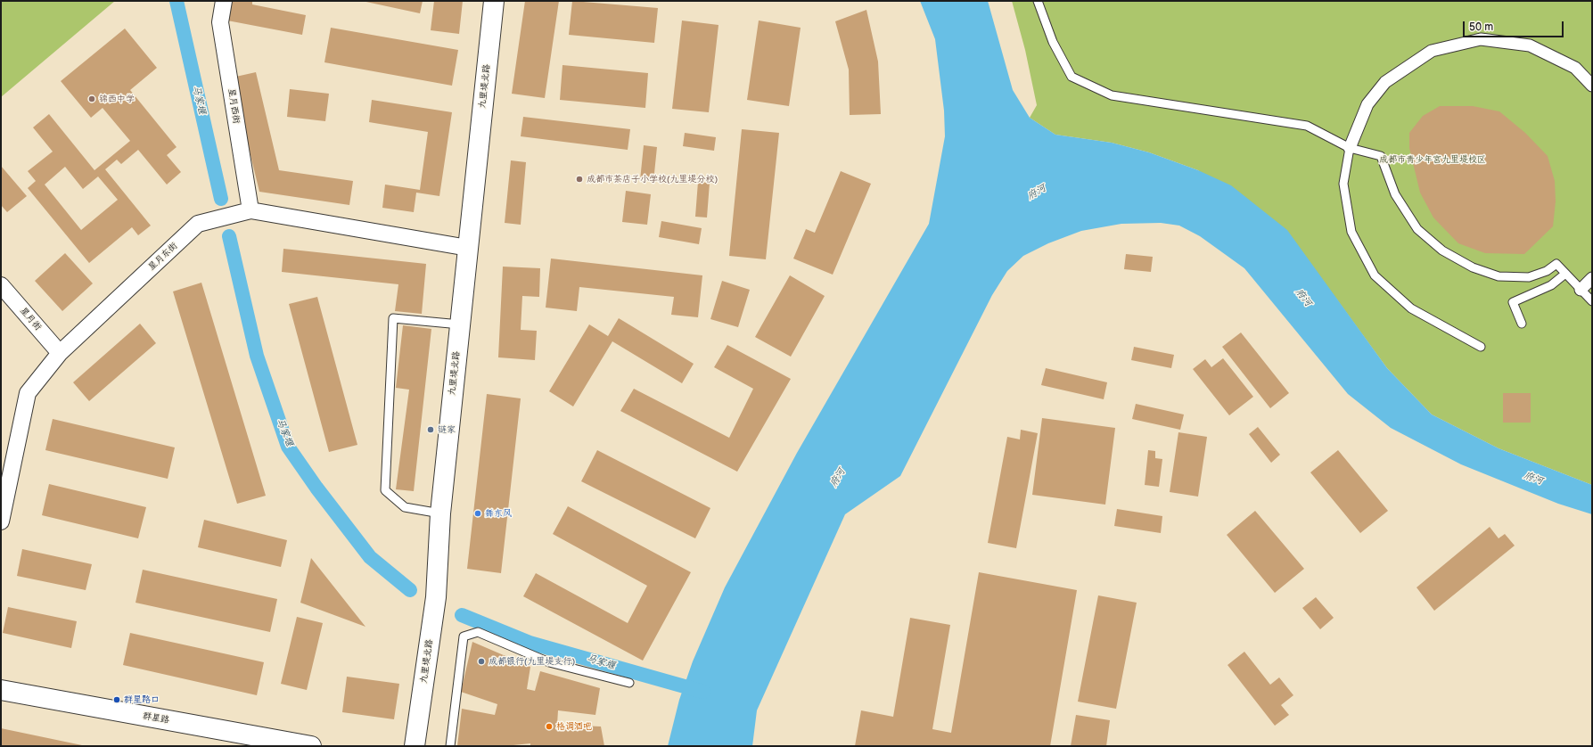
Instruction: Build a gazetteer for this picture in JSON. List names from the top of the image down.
{
  "streets": {
    "street": [
      "九里堤北路",
      "星月西街",
      "星月东街",
      "星月街",
      "群星路"
    ]
  },
  "crossings": [
    ["九里堤北路", "星月东街"],
    ["星月西街", "星月东街"],
    ["星月东街", "星月街"]
  ],
  "water": ["马家堰", "府河"],
  "parks": ["成都市青少年宫九里堤校区"],
  "places": [
    "锦西中学",
    "成都市茶店子小学校(九里堤分校)",
    "链家",
    "舞东风",
    "成都银行(九里堤支行)",
    "群星路口",
    "格调酒吧"
  ],
  "scale_bar": "50 m"
}
